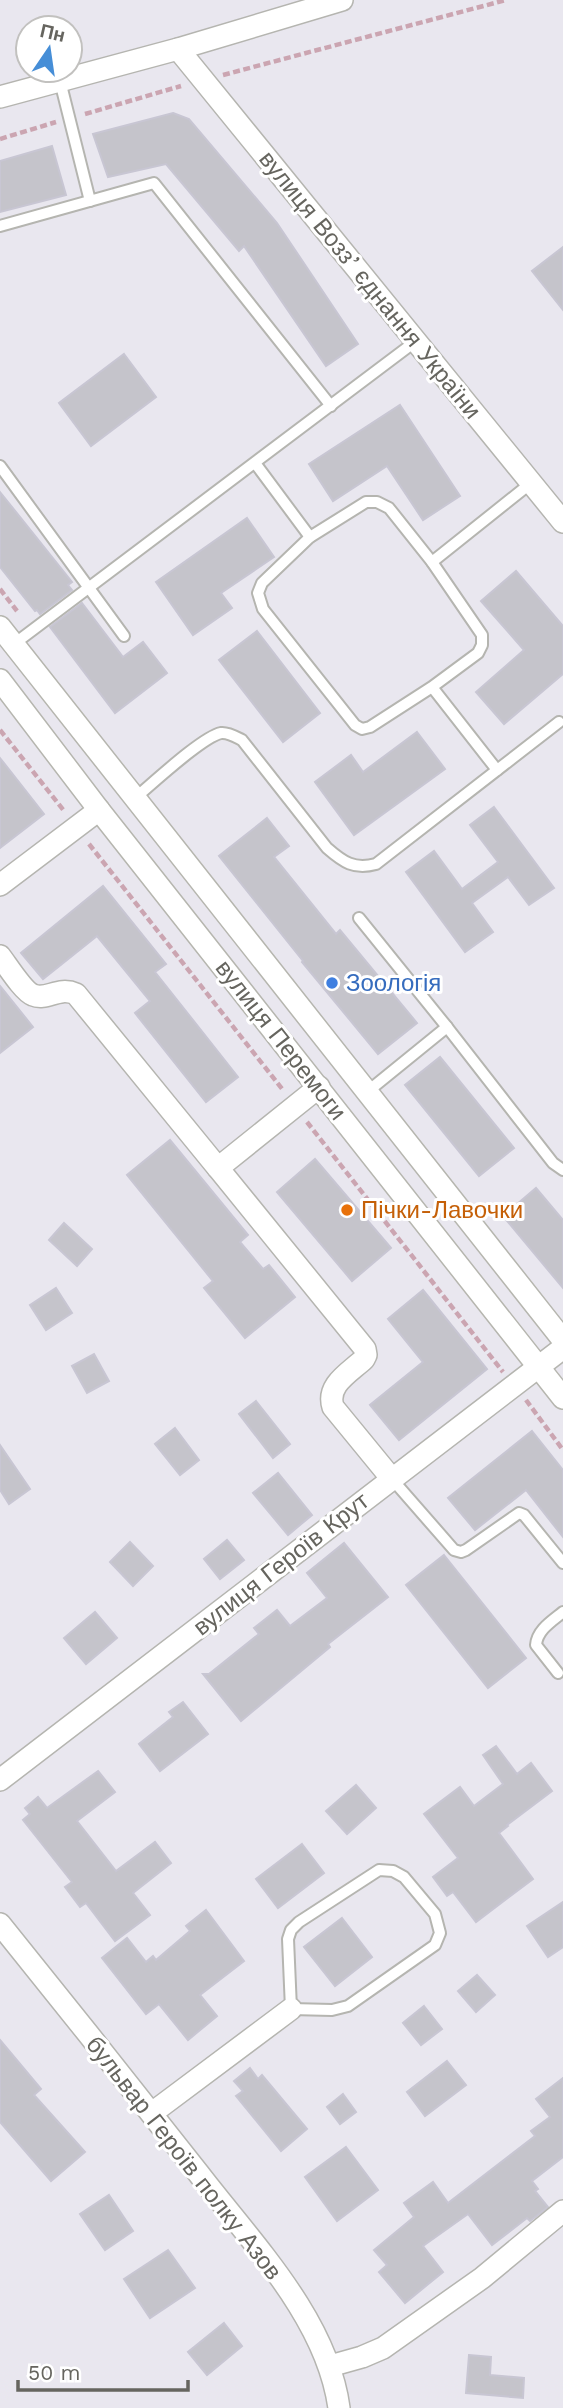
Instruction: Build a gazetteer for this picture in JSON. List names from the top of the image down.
{
  "streets": {
    "street": [
      "вулиця Воззʼєднання України",
      "вулиця Перемоги",
      "вулиця Героїв Крут",
      "бульвар Героїв полку Азов"
    ]
  },
  "crossings": [
    ["вулиця Перемоги", "вулиця Героїв Крут"]
  ],
  "places": ["Зоологія", "Пічки-Лавочки"],
  "scale_bar": "50 m",
  "north": "top"
}
